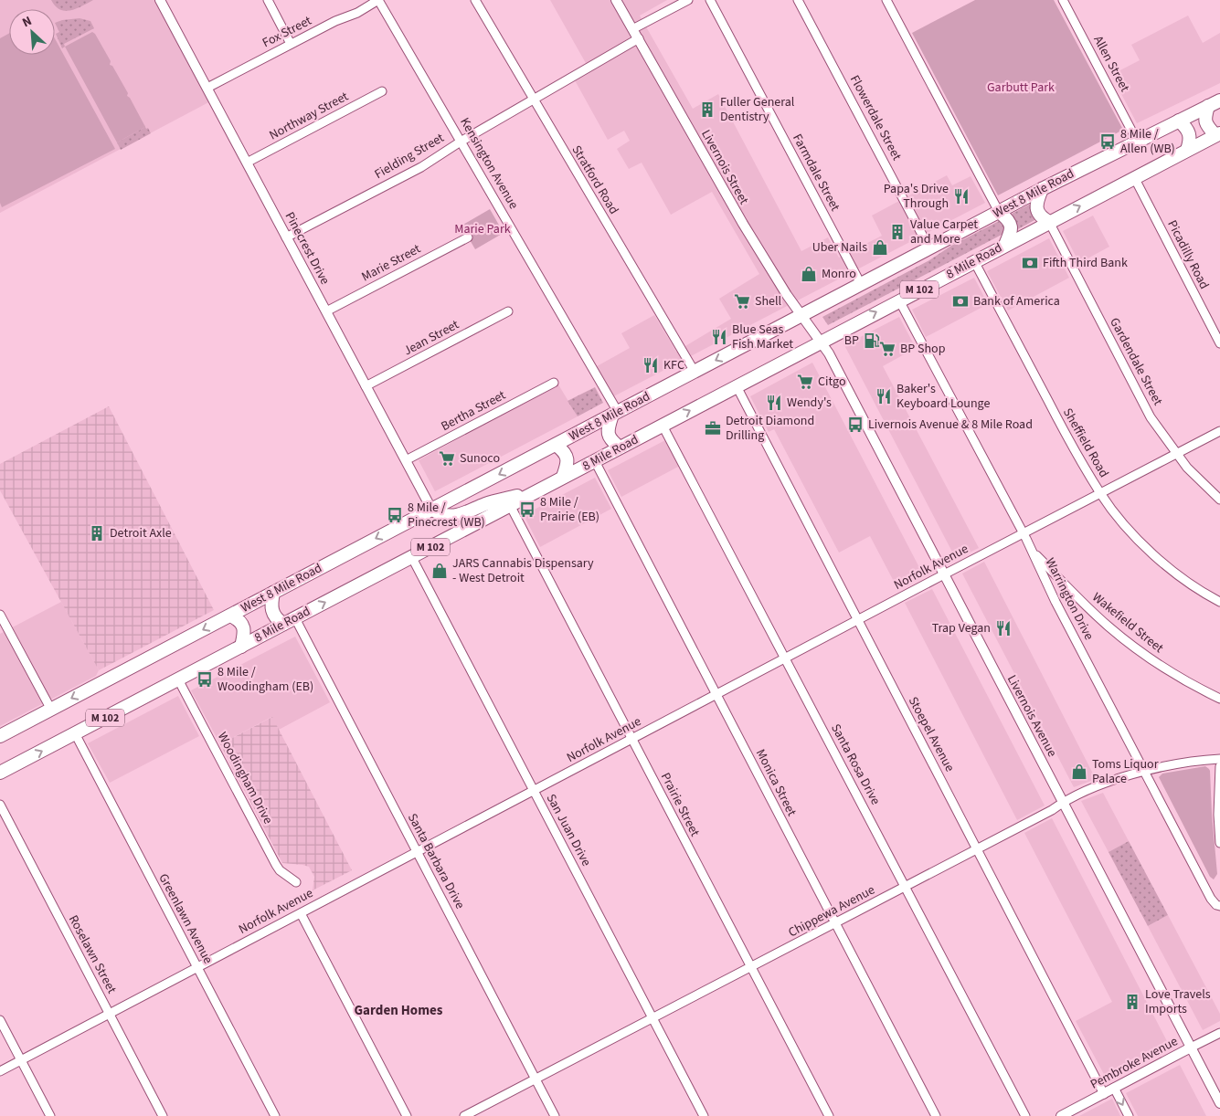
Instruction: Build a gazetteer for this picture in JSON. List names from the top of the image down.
{
  "streets": {
    "highway": ["West 8 Mile Road", "8 Mile Road", "M 102"],
    "street": [
      "Fox Street",
      "Allen Street",
      "Northway Street",
      "Flowerdale Street",
      "Fielding Street",
      "Kensington Avenue",
      "Livernois Street",
      "Farmdale Street",
      "Stratford Road",
      "Pinecrest Drive",
      "Picadilly Road",
      "Marie Street",
      "Jean Street",
      "Gardendale Street",
      "Bertha Street",
      "Sheffield Road",
      "Norfolk Avenue",
      "Warrington Drive",
      "Wakefield Street",
      "Livernois Avenue",
      "Stoepel Avenue",
      "Santa Rosa Drive",
      "Woodingham Drive",
      "Monica Street",
      "Prairie Street",
      "San Juan Drive",
      "Santa Barbara Drive",
      "Chippewa Avenue",
      "Greenlawn Avenue",
      "Roselawn Street",
      "Pembroke Avenue"
    ]
  },
  "crossings": [
    ["Fox Street", "Kensington Avenue"],
    ["Fox Street", "Pinecrest Drive"],
    ["Allen Street", "West 8 Mile Road"],
    ["Northway Street", "Pinecrest Drive"],
    ["Flowerdale Street", "West 8 Mile Road"],
    ["Fielding Street", "Kensington Avenue"],
    ["Fielding Street", "Livernois Street"],
    ["Fielding Street", "Stratford Road"],
    ["Fielding Street", "Pinecrest Drive"],
    ["Kensington Avenue", "West 8 Mile Road"],
    ["Livernois Street", "West 8 Mile Road"],
    ["Livernois Street", "8 Mile Road"],
    ["Livernois Street", "Livernois Avenue"],
    ["Farmdale Street", "West 8 Mile Road"],
    ["Stratford Road", "West 8 Mile Road"],
    ["West 8 Mile Road", "Pinecrest Drive"],
    ["Pinecrest Drive", "Marie Street"],
    ["Pinecrest Drive", "Jean Street"],
    ["Pinecrest Drive", "Bertha Street"],
    ["Picadilly Road", "8 Mile Road"],
    ["8 Mile Road", "Gardendale Street"],
    ["8 Mile Road", "Sheffield Road"],
    ["8 Mile Road", "Warrington Drive"],
    ["8 Mile Road", "Livernois Avenue"],
    ["8 Mile Road", "Stoepel Avenue"],
    ["8 Mile Road", "Santa Rosa Drive"],
    ["8 Mile Road", "Woodingham Drive"],
    ["8 Mile Road", "Monica Street"],
    ["8 Mile Road", "Prairie Street"],
    ["8 Mile Road", "San Juan Drive"],
    ["8 Mile Road", "Santa Barbara Drive"],
    ["8 Mile Road", "Greenlawn Avenue"],
    ["Gardendale Street", "Norfolk Avenue"],
    ["Sheffield Road", "Norfolk Avenue"],
    ["Norfolk Avenue", "Warrington Drive"],
    ["Norfolk Avenue", "Livernois Avenue"],
    ["Norfolk Avenue", "Stoepel Avenue"],
    ["Norfolk Avenue", "Santa Rosa Drive"],
    ["Norfolk Avenue", "Monica Street"],
    ["Norfolk Avenue", "Prairie Street"],
    ["Norfolk Avenue", "San Juan Drive"],
    ["Norfolk Avenue", "Santa Barbara Drive"],
    ["Norfolk Avenue", "Greenlawn Avenue"],
    ["Norfolk Avenue", "Roselawn Street"],
    ["Warrington Drive", "Wakefield Street"],
    ["Warrington Drive", "Chippewa Avenue"],
    ["Livernois Avenue", "Chippewa Avenue"],
    ["Livernois Avenue", "Pembroke Avenue"],
    ["Stoepel Avenue", "Chippewa Avenue"],
    ["Stoepel Avenue", "Pembroke Avenue"],
    ["Santa Rosa Drive", "Chippewa Avenue"],
    ["Monica Street", "Chippewa Avenue"],
    ["Prairie Street", "Chippewa Avenue"],
    ["San Juan Drive", "Chippewa Avenue"],
    ["Santa Barbara Drive", "Chippewa Avenue"]
  ],
  "one_way": ["West 8 Mile Road", "8 Mile Road"],
  "districts": ["Garden Homes"],
  "parks": ["Garbutt Park", "Marie Park"],
  "places": {
    "building": [
      "Fuller General Dentistry",
      "Value Carpet and More",
      "Detroit Axle",
      "Love Travels Imports"
    ],
    "bus stop": [
      "8 Mile / Allen (WB)",
      "Livernois Avenue & 8 Mile Road",
      "8 Mile / Prairie (EB)",
      "8 Mile / Pinecrest (WB)",
      "8 Mile / Woodingham (EB)"
    ],
    "restaurant": [
      "Papa's Drive Through",
      "Blue Seas Fish Market",
      "KFC",
      "Baker's Keyboard Lounge",
      "Wendy's",
      "Trap Vegan"
    ],
    "shop": [
      "Uber Nails",
      "Monro",
      "JARS Cannabis Dispensary - West Detroit",
      "Toms Liquor Palace"
    ],
    "bank": ["Fifth Third Bank", "Bank of America"],
    "supermarket": [
      "Shell",
      "BP Shop",
      "Citgo",
      "Sunoco"
    ],
    "fuel station": ["BP"],
    "office": ["Detroit Diamond Drilling"]
  },
  "north": "top left"
}
